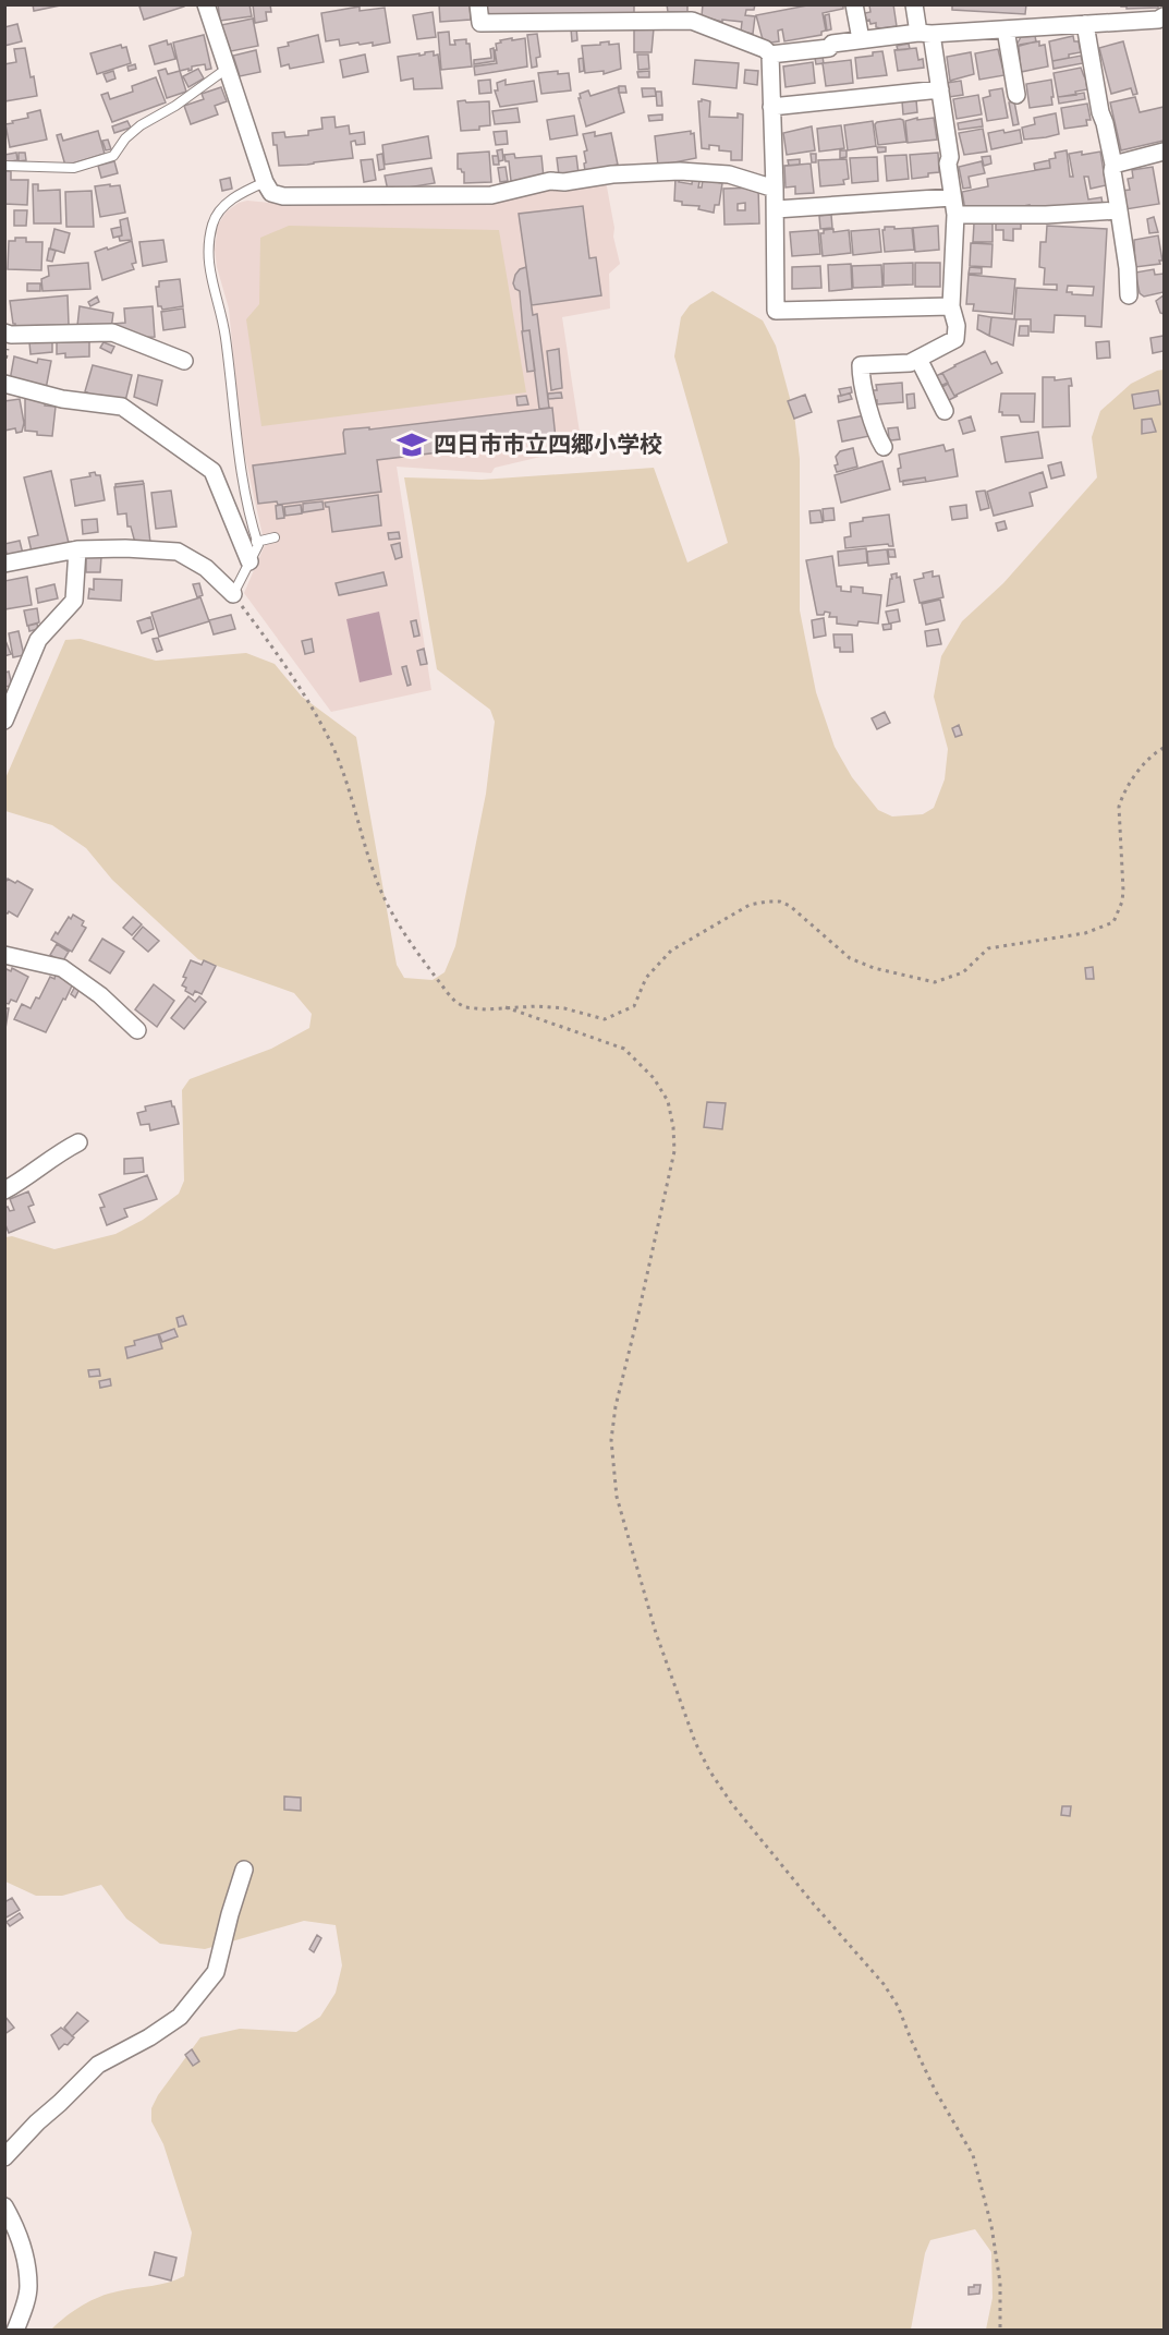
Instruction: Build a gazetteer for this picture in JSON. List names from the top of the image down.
{
  "places": {
    "school or university": ["四日市市立四郷小学校"]
  }
}
